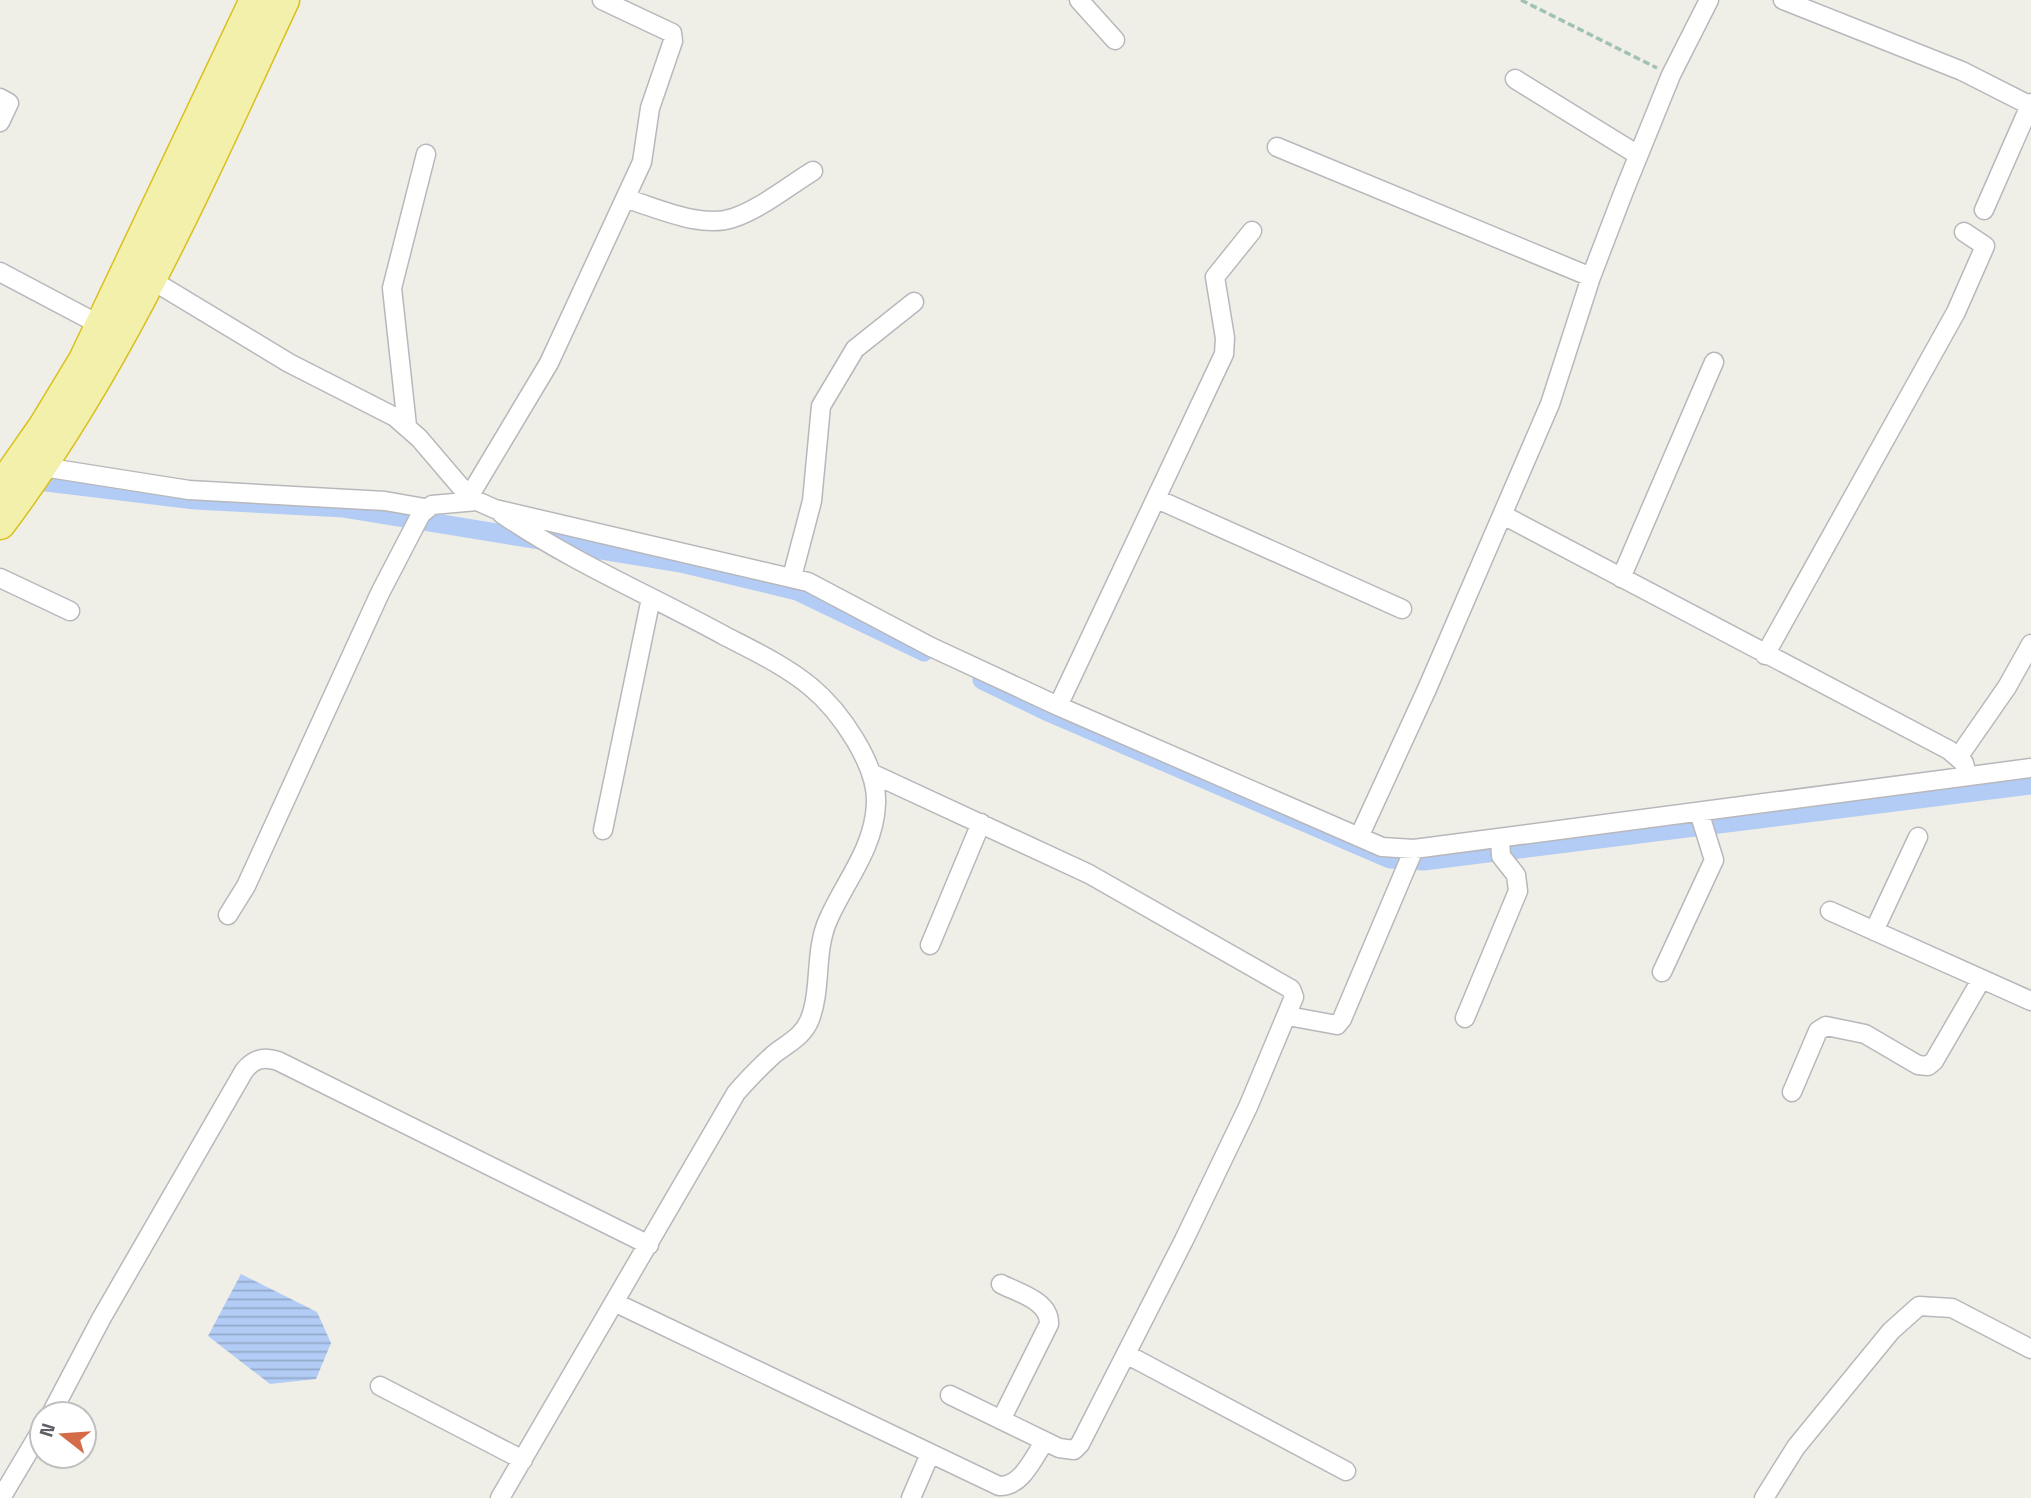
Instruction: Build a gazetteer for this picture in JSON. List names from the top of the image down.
{
  "north": "left"
}
